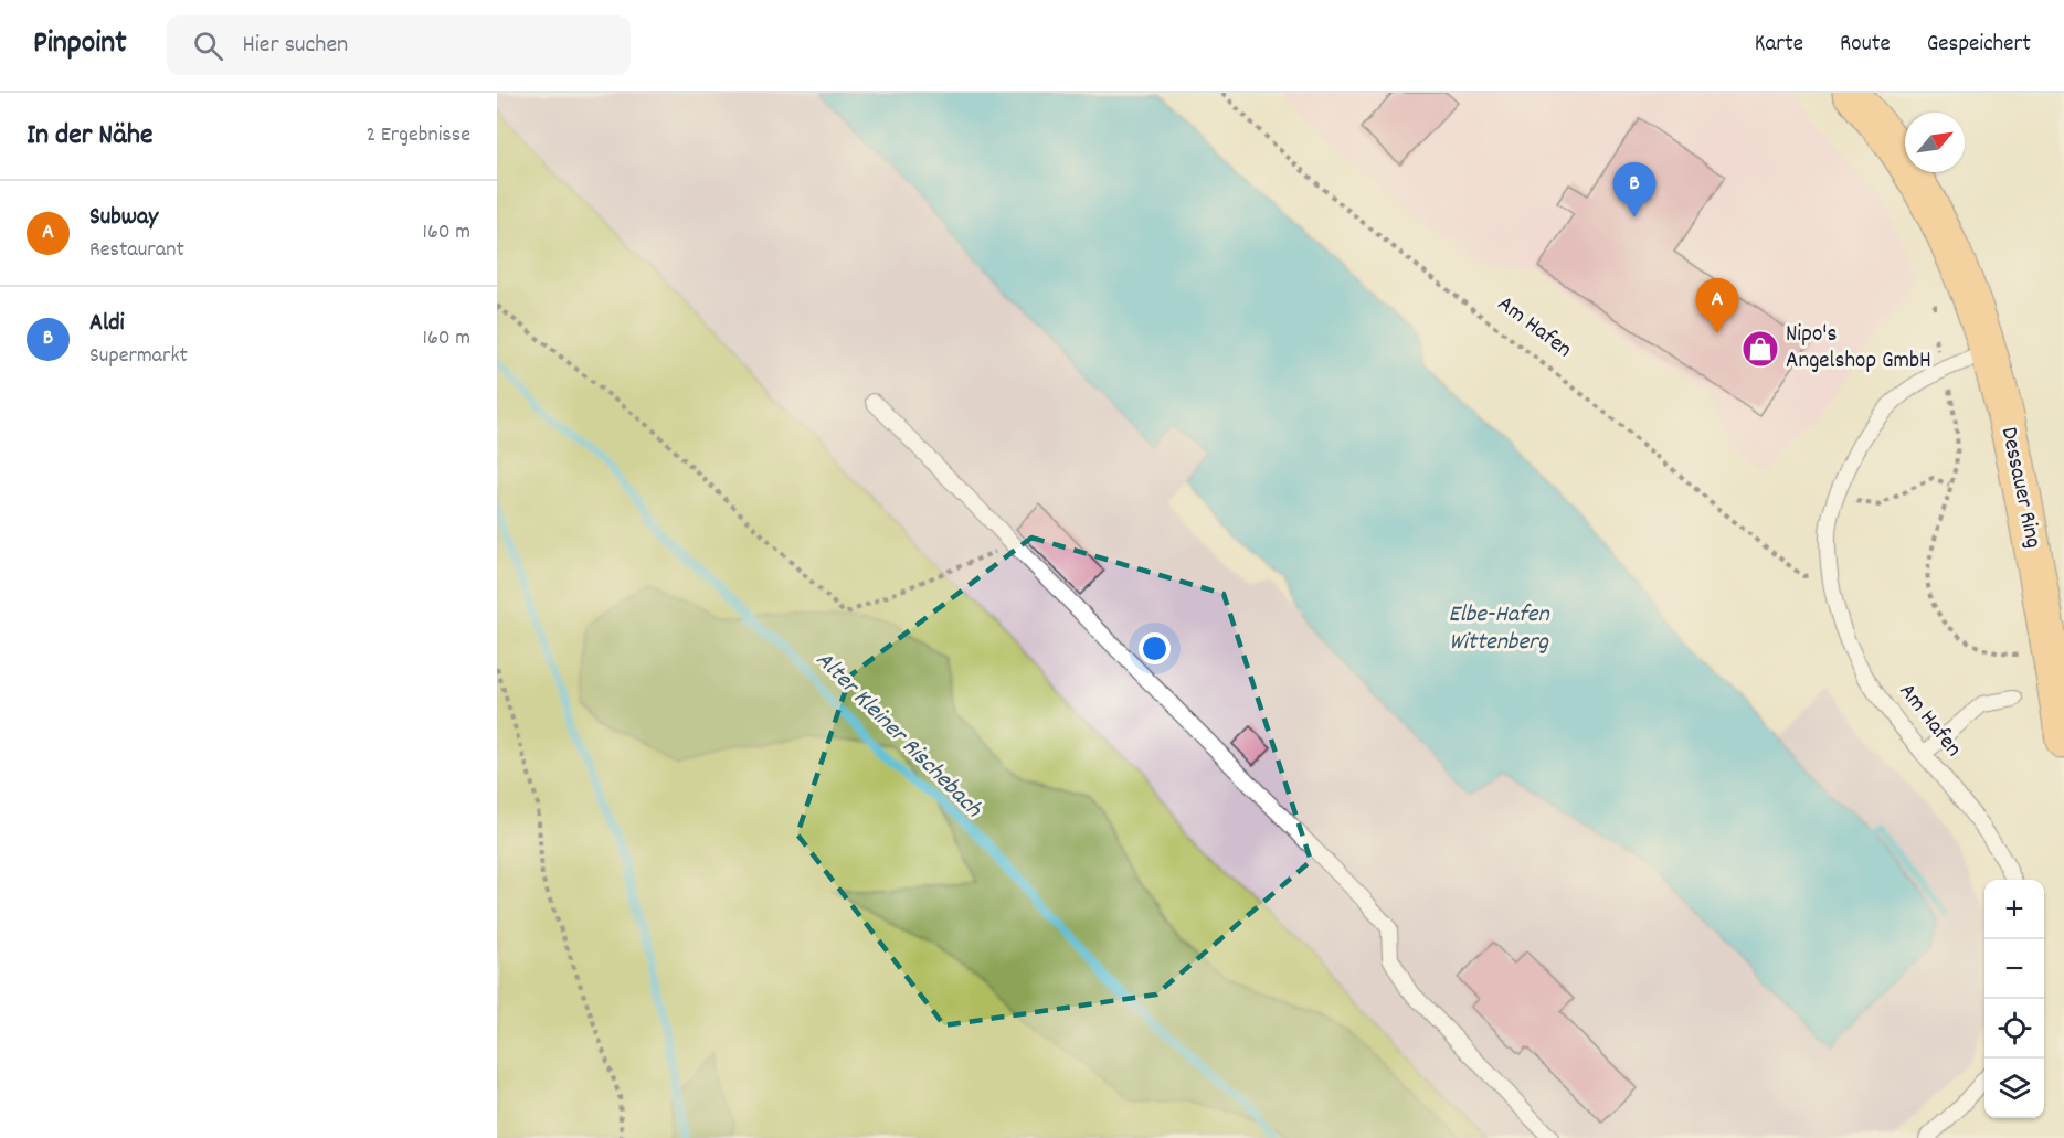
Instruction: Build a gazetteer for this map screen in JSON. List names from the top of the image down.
{
  "streets": {
    "main road": ["Dessauer Ring"],
    "lane": ["Am Hafen"]
  },
  "crossings": [
    ["Am Hafen", "Dessauer Ring"]
  ],
  "water": ["Elbe-Hafen Wittenberg", "Alter Kleiner Rischebach"],
  "places": {
    "shop": ["Nipo's Angelshop GmbH"]
  },
  "north": "top right",
  "page": {
    "header": "Pinpoint",
    "search": "Hier suchen",
    "nav": ["Karte", "Route", "Gespeichert"],
    "heading": ["In der Nähe", "2 Ergebnisse"],
    "pins": ["B", "A"],
    "list": [
      {
        "mark": "A",
        "name": "Subway",
        "note": "Restaurant",
        "value": "160 m"
      },
      {
        "mark": "B",
        "name": "Aldi",
        "note": "Supermarkt",
        "value": "160 m"
      }
    ],
    "map_buttons": ["+", "−"]
  }
}
